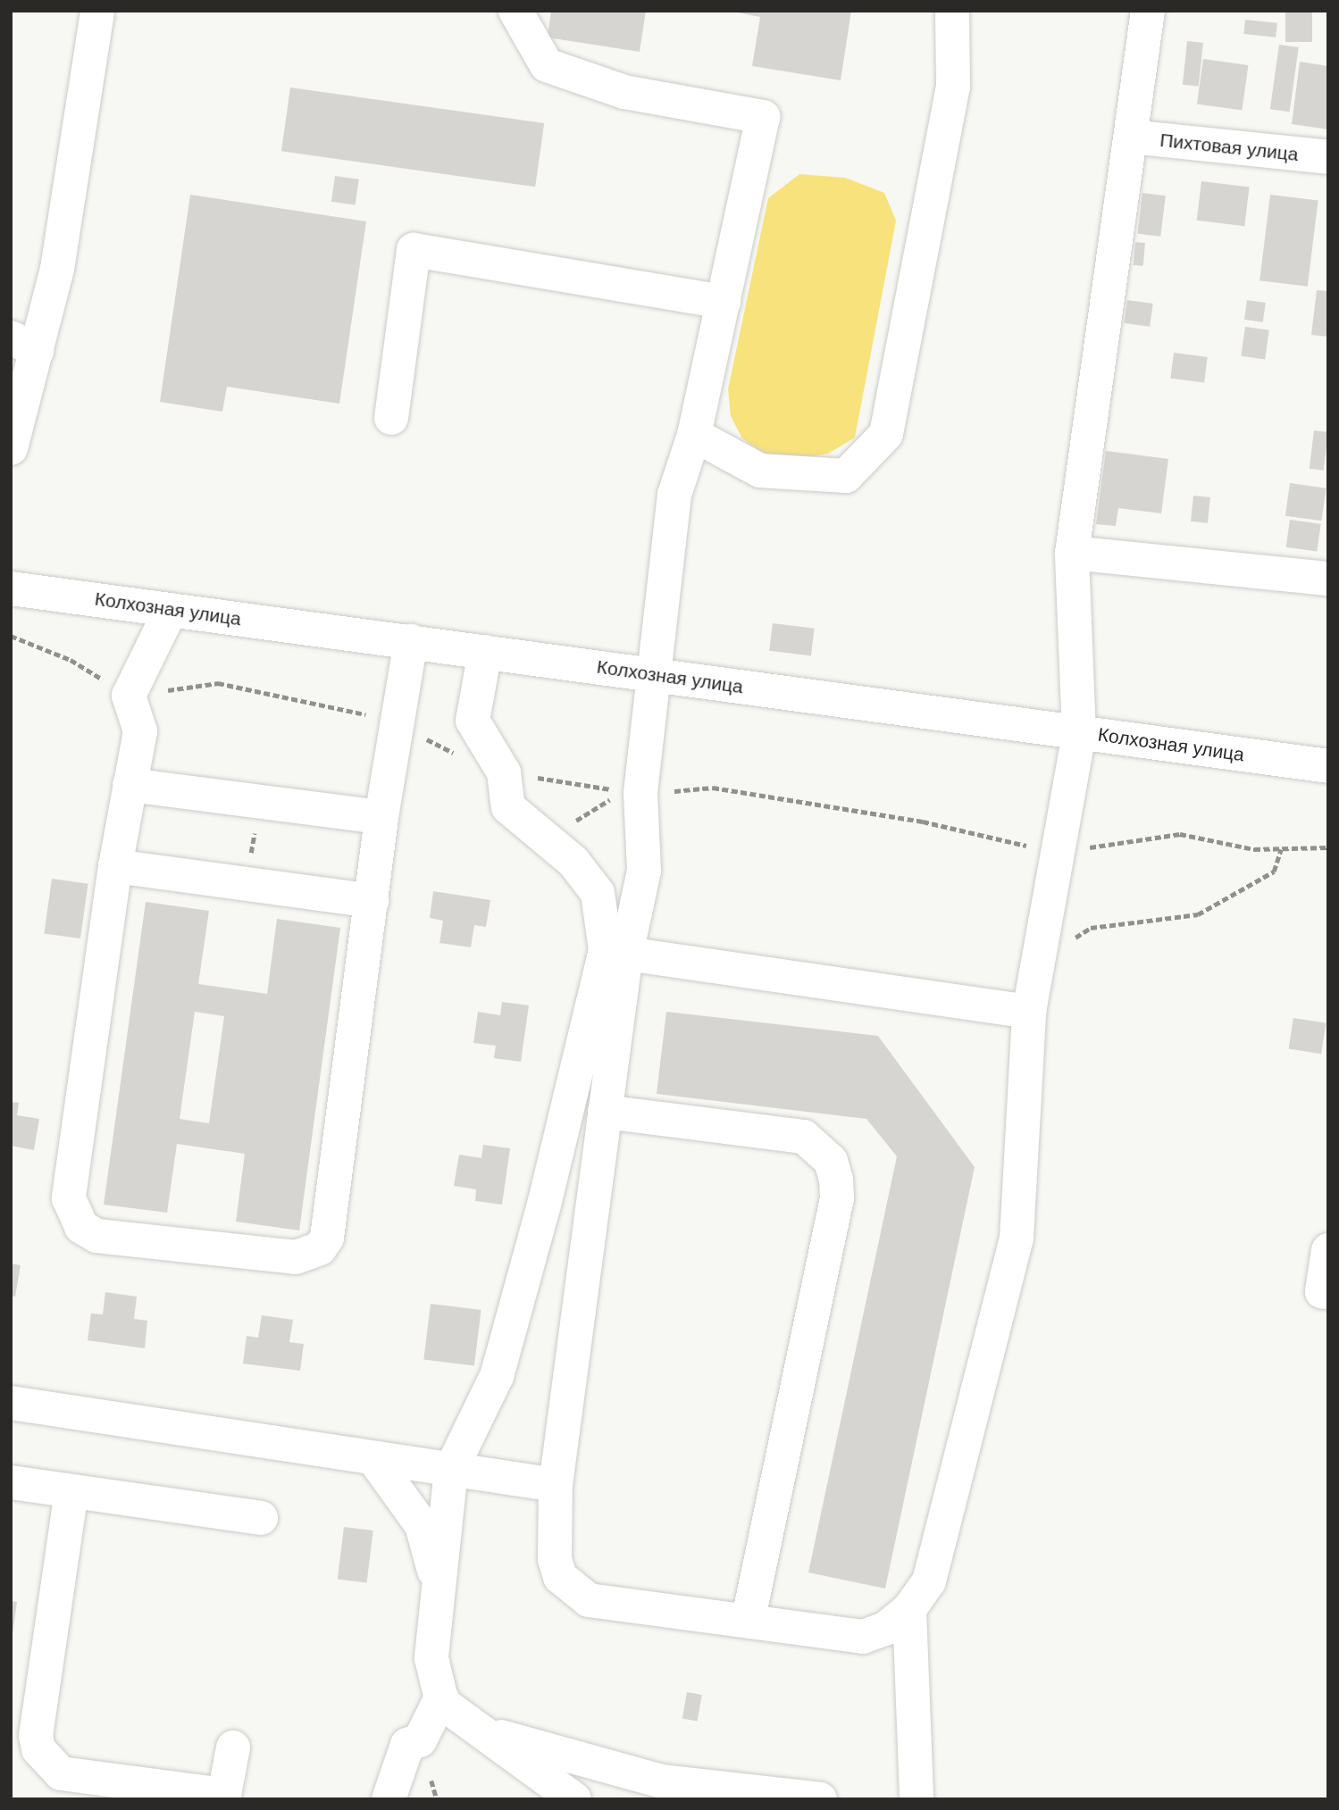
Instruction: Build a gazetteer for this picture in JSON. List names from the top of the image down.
{
  "streets": {
    "street": ["Пихтовая улица", "Колхозная улица"]
  }
}
